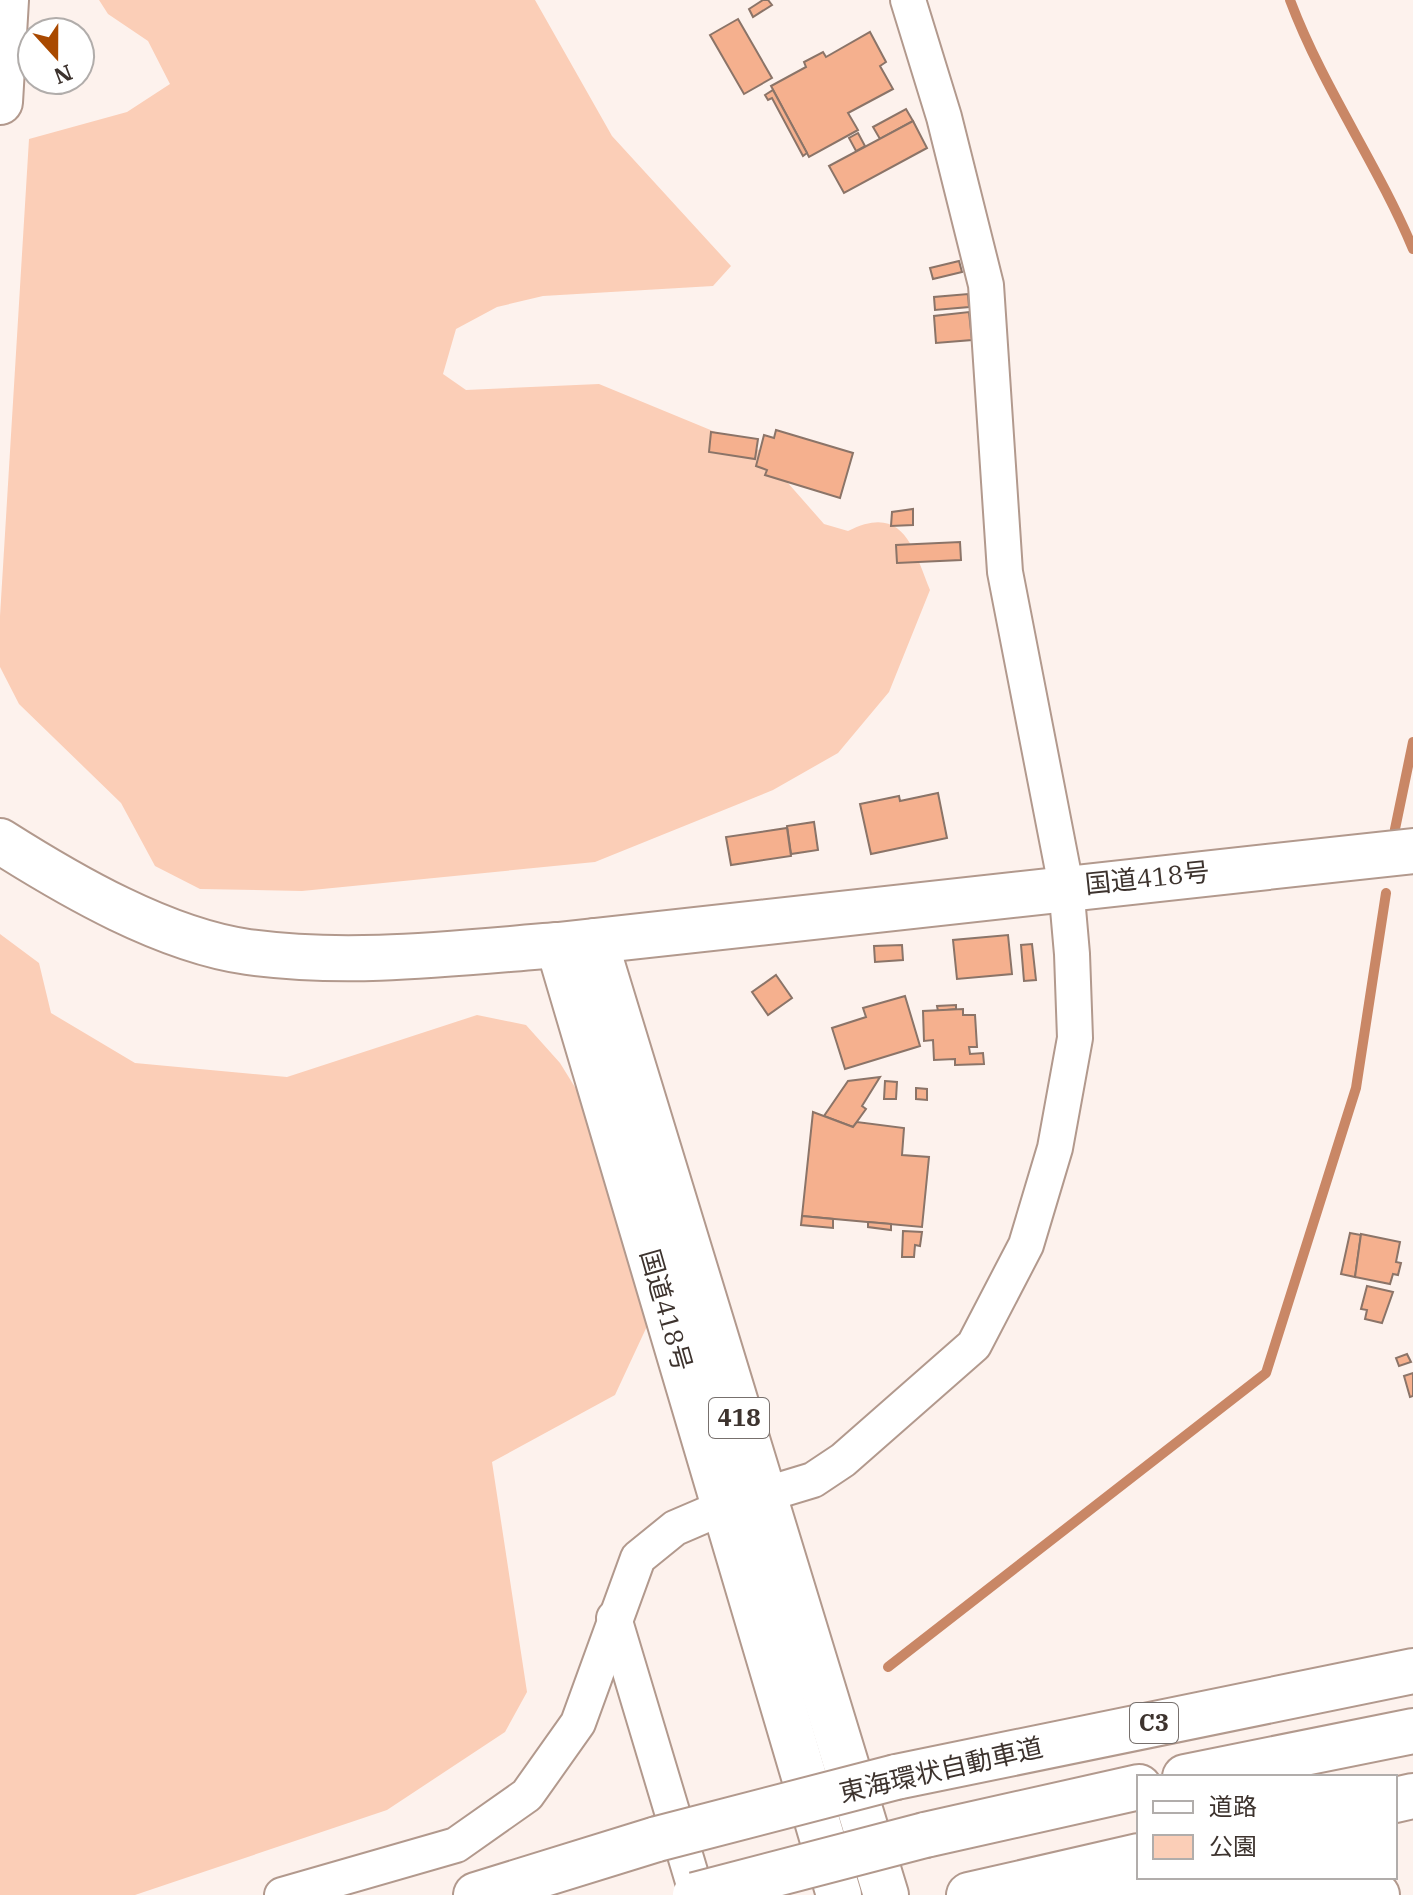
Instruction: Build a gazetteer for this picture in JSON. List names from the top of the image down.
{
  "streets": {
    "main road": [
      "国道418号",
      "418",
      "C3",
      "東海環状自動車道"
    ]
  },
  "legend": ["道路", "公園"],
  "north": "bottom"
}
